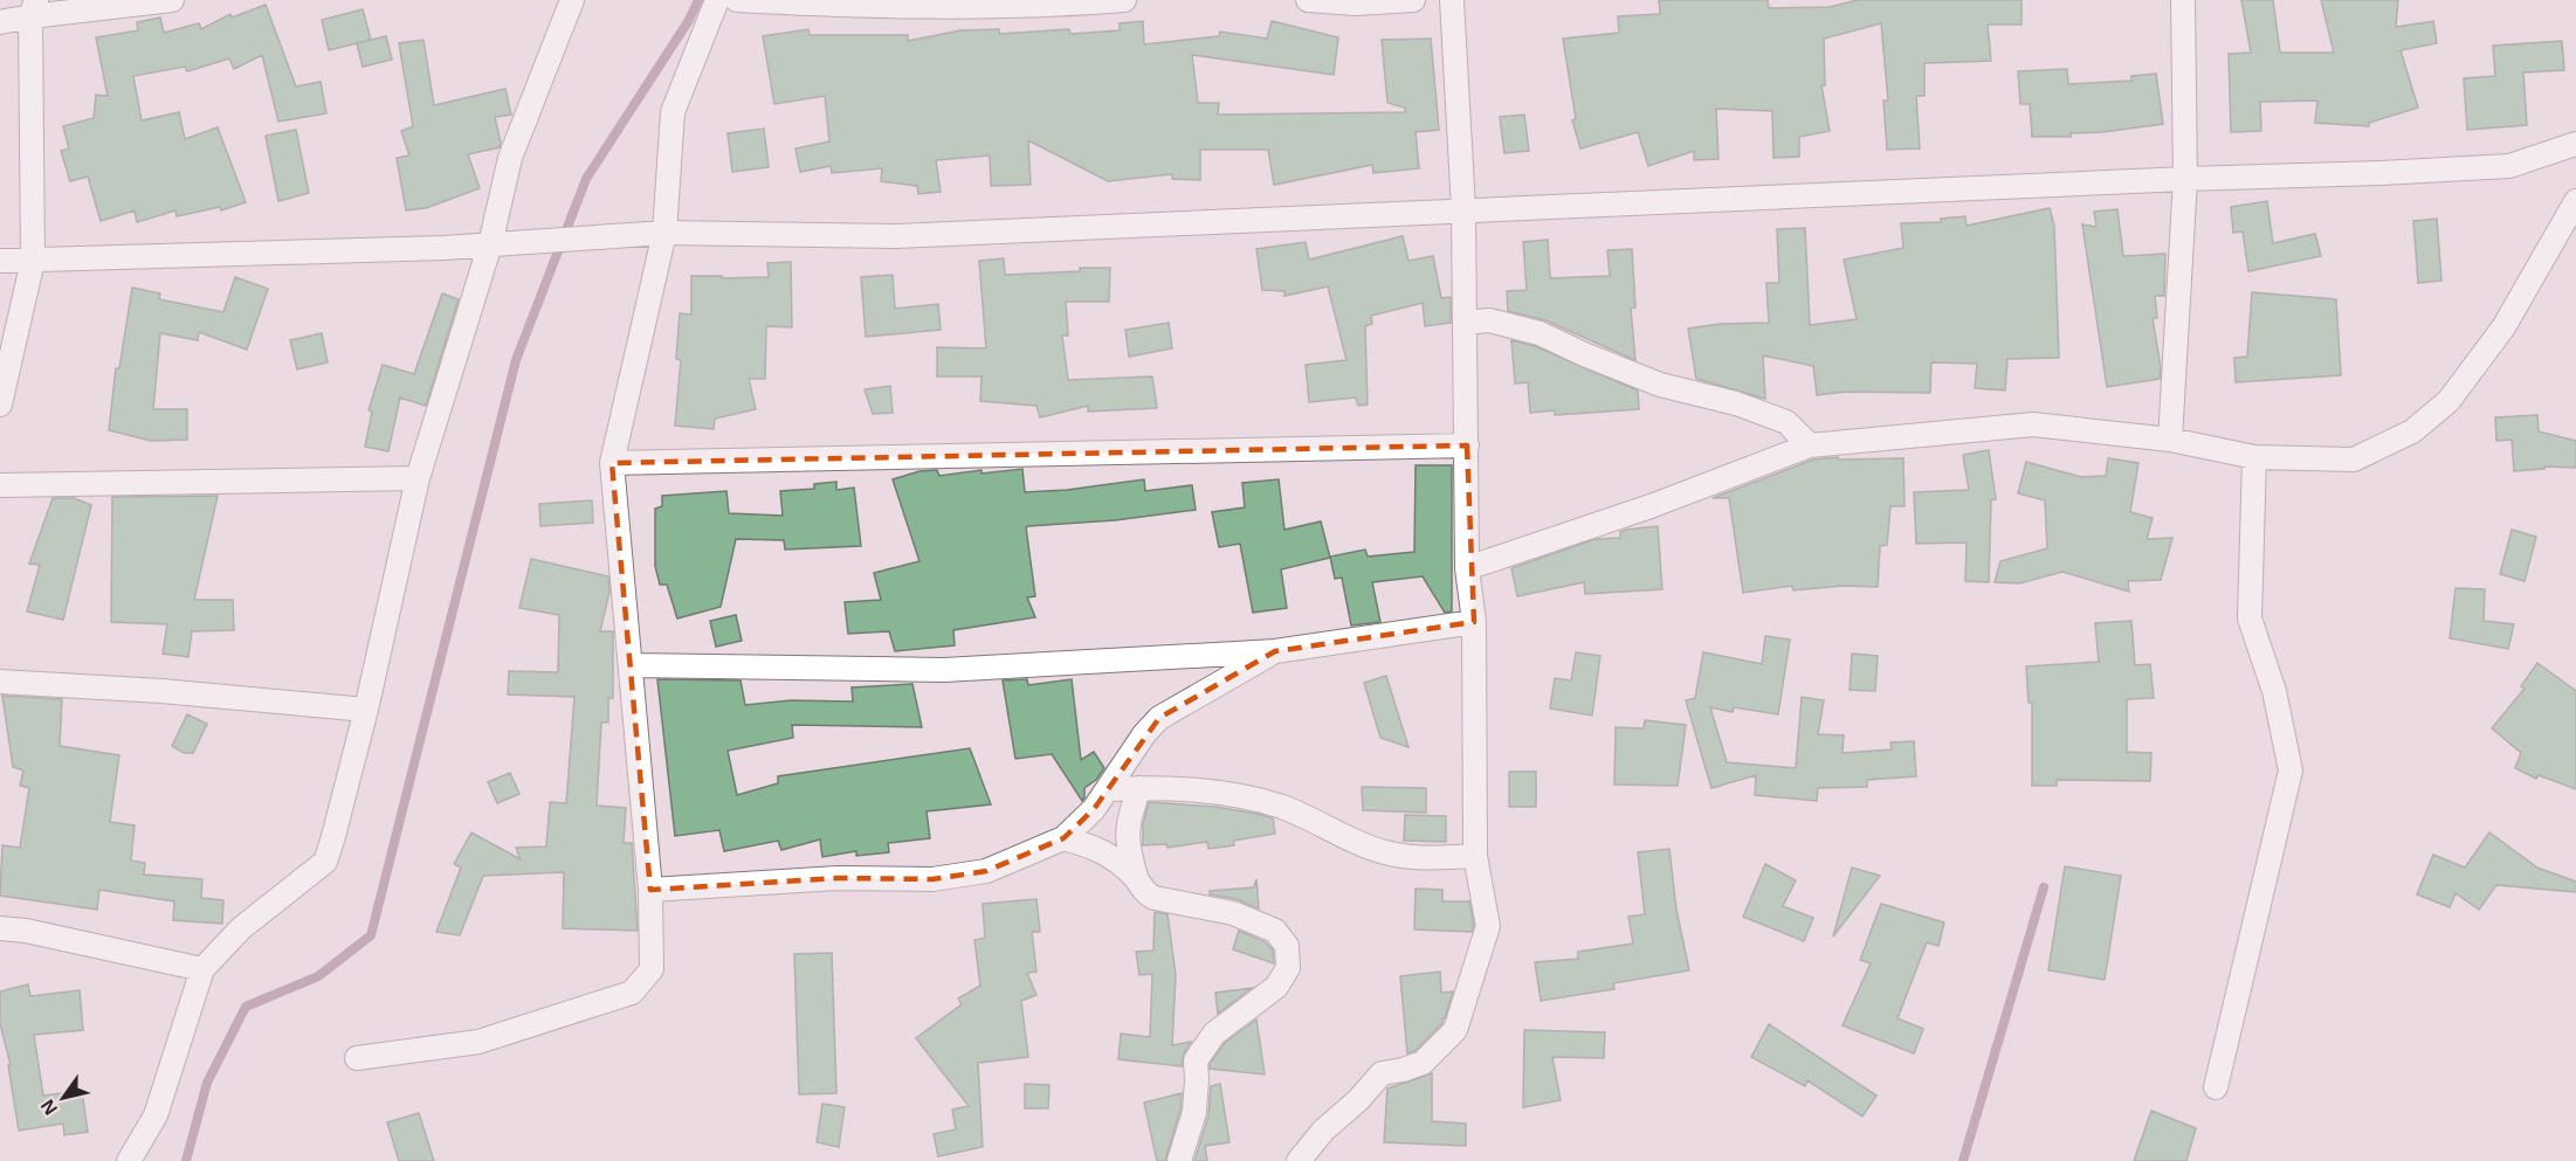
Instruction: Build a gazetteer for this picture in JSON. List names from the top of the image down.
{
  "north": "bottom left"
}
